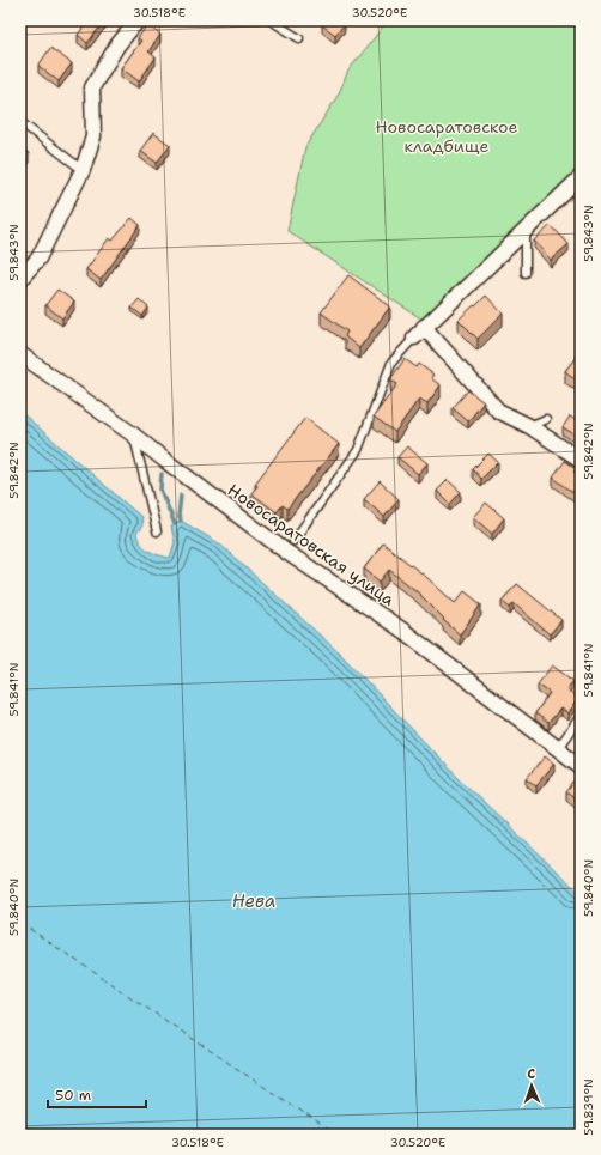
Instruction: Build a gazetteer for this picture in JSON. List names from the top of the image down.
{
  "streets": {
    "street": ["Новосаратовская улица"]
  },
  "water": ["Нева"],
  "parks": ["Новосаратовское кладбище"],
  "scale_bar": "50 m",
  "north": "top",
  "coordinates": [
    "30.518°E",
    "30.520°E",
    "59.843°N",
    "59.842°N",
    "59.841°N",
    "59.840°N",
    "59.839°N"
  ]
}
